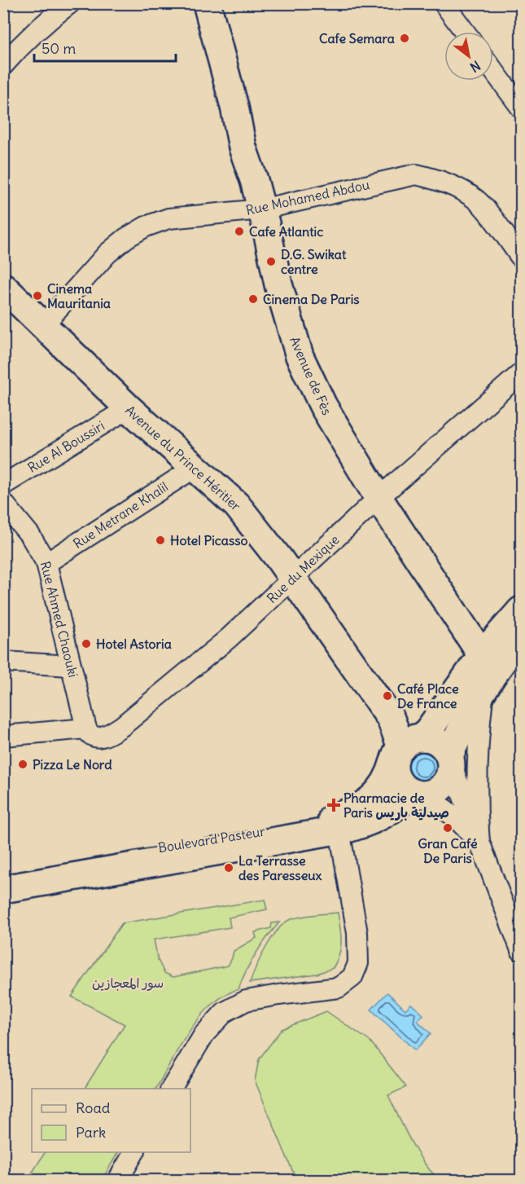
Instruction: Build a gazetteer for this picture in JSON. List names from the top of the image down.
{
  "streets": {
    "street": [
      "Rue Mohamed Abdou",
      "Avenue de Fès",
      "Rue Al Boussiri",
      "Avenue du Prince Héritier",
      "Rue Metrane Khalil",
      "Rue du Mexique",
      "Rue Ahmed Chaouki",
      "Boulevard Pasteur"
    ]
  },
  "crossings": [
    ["Rue Mohamed Abdou", "Avenue de Fès"],
    ["Rue Mohamed Abdou", "Avenue du Prince Héritier"],
    ["Avenue de Fès", "Rue du Mexique"],
    ["Avenue de Fès", "Boulevard Pasteur"],
    ["Rue Al Boussiri", "Avenue du Prince Héritier"],
    ["Avenue du Prince Héritier", "Rue Metrane Khalil"],
    ["Avenue du Prince Héritier", "Rue du Mexique"],
    ["Avenue du Prince Héritier", "Boulevard Pasteur"],
    ["Rue Metrane Khalil", "Rue Ahmed Chaouki"],
    ["Rue du Mexique", "Rue Ahmed Chaouki"]
  ],
  "parks": ["سور المعجازين"],
  "places": {
    "other": [
      "Cafe Semara",
      "Cafe Atlantic",
      "D.G. Swikat centre",
      "Cinema Mauritania",
      "Cinema De Paris",
      "Hotel Picasso",
      "Hotel Astoria",
      "Café Place De France",
      "Pizza Le Nord",
      "Gran Café De Paris",
      "La Terrasse des Paresseux"
    ],
    "health": ["Pharmacie de Paris صيدلية باريس"]
  },
  "legend": ["Road", "Park"],
  "scale_bar": "50 m",
  "north": "bottom right"
}
